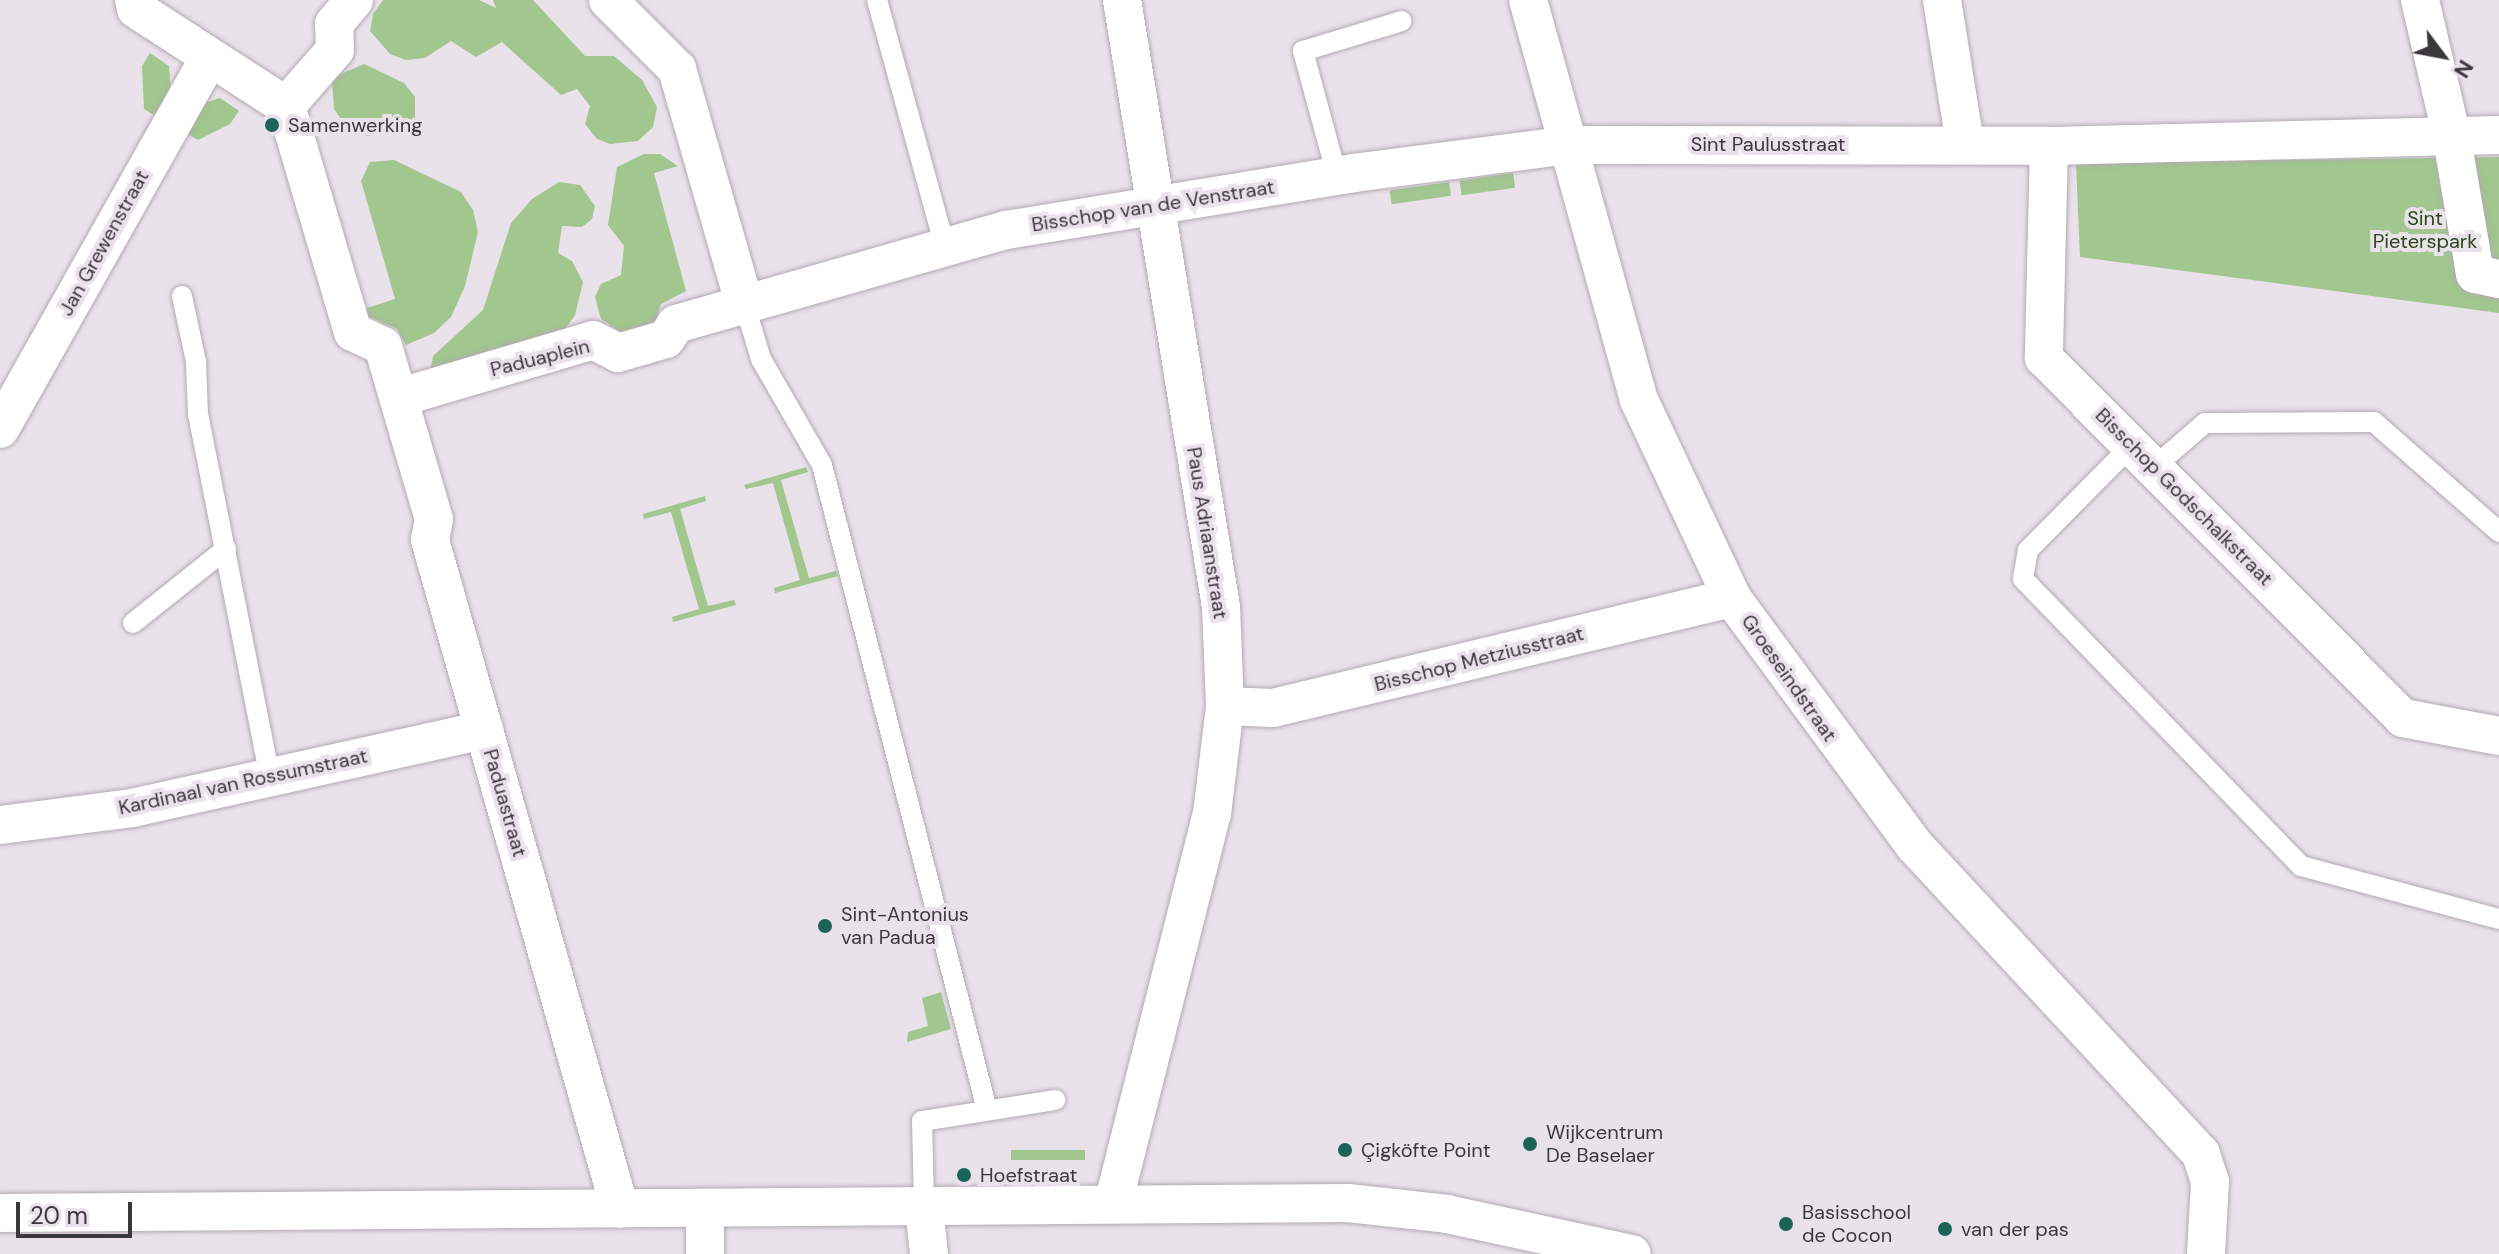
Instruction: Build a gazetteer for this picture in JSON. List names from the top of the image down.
{
  "streets": {
    "street": [
      "Sint Paulusstraat",
      "Bisschop van de Venstraat",
      "Jan Grewenstraat",
      "Paduaplein",
      "Bisschop Godschalkstraat",
      "Paus Adriaanstraat",
      "Bisschop Metziusstraat",
      "Groeseindstraat",
      "Kardinaal van Rossumstraat",
      "Paduastraat"
    ]
  },
  "crossings": [
    ["Sint Paulusstraat", "Bisschop van de Venstraat"],
    ["Sint Paulusstraat", "Groeseindstraat"],
    ["Bisschop van de Venstraat", "Paduaplein"],
    ["Bisschop van de Venstraat", "Paus Adriaanstraat"],
    ["Bisschop van de Venstraat", "Groeseindstraat"],
    ["Paduaplein", "Paduastraat"],
    ["Paus Adriaanstraat", "Bisschop Metziusstraat"],
    ["Bisschop Metziusstraat", "Groeseindstraat"],
    ["Kardinaal van Rossumstraat", "Paduastraat"]
  ],
  "parks": ["Sint Pieterspark"],
  "places": [
    "Samenwerking",
    "Sint-Antonius van Padua",
    "Wijkcentrum De Baselaer",
    "Çigköfte Point",
    "Hoefstraat",
    "Basisschool de Cocon",
    "van der pas"
  ],
  "scale_bar": "20 m",
  "north": "bottom right"
}
